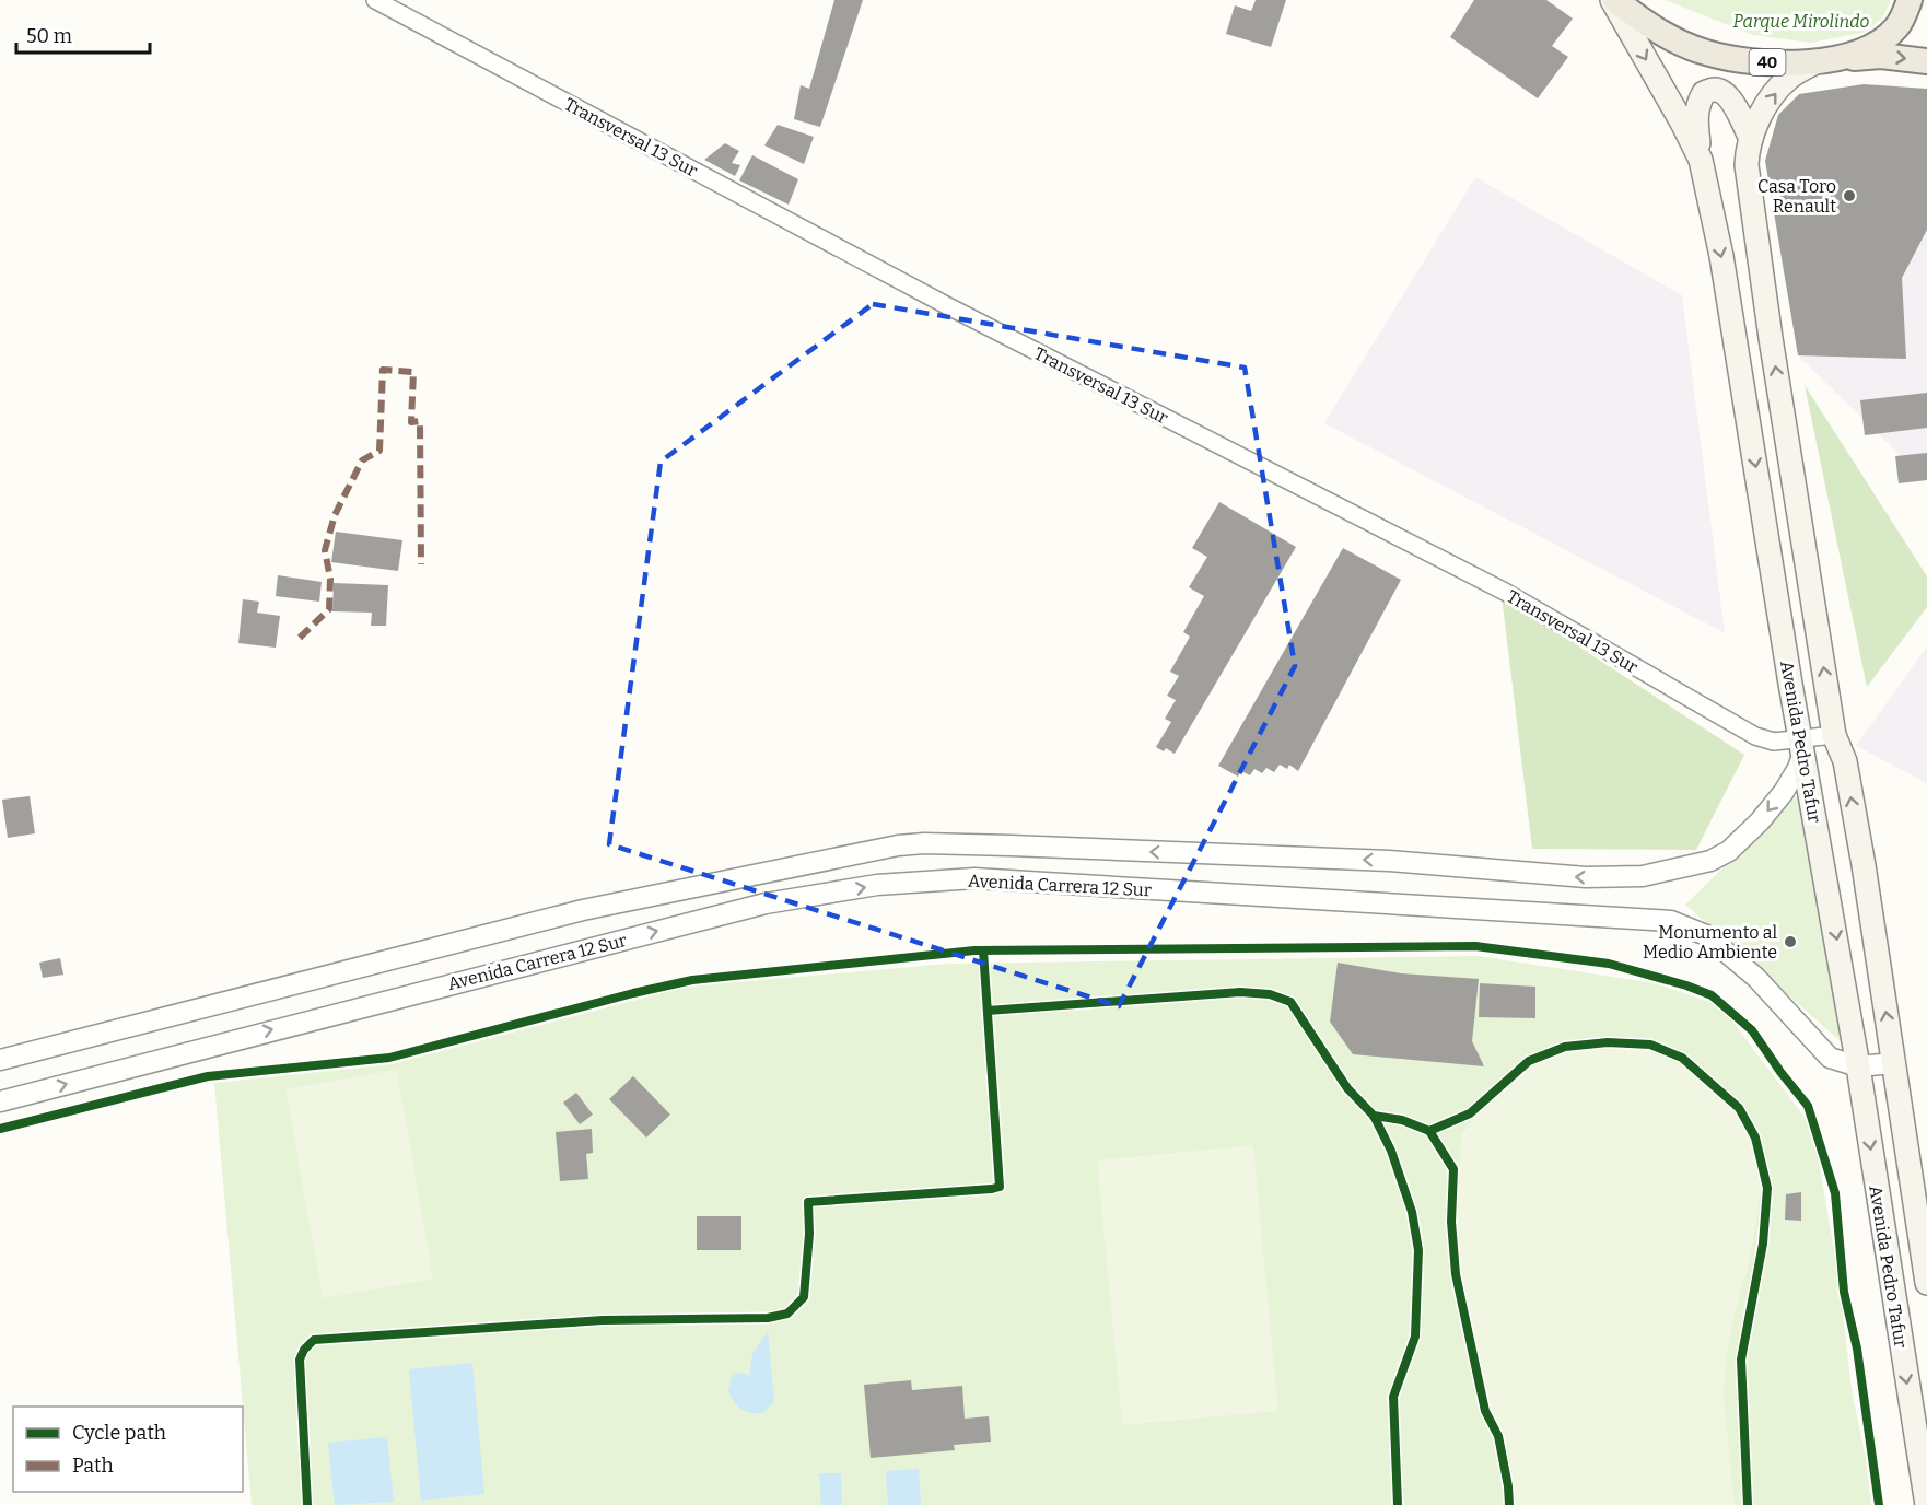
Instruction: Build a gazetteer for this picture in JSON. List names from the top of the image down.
{
  "streets": {
    "main road": ["40", "Avenida Pedro Tafur"],
    "street": ["Transversal 13 Sur", "Avenida Carrera 12 Sur"]
  },
  "crossings": [
    ["40", "Avenida Pedro Tafur"],
    ["Transversal 13 Sur", "Avenida Pedro Tafur"],
    ["Transversal 13 Sur", "Avenida Carrera 12 Sur"],
    ["Avenida Pedro Tafur", "Avenida Carrera 12 Sur"]
  ],
  "parks": ["Parque Mirolindo"],
  "places": ["Casa Toro Renault", "Monumento al Medio Ambiente"],
  "legend": ["Cycle path", "Path"],
  "scale_bar": "50 m"
}
